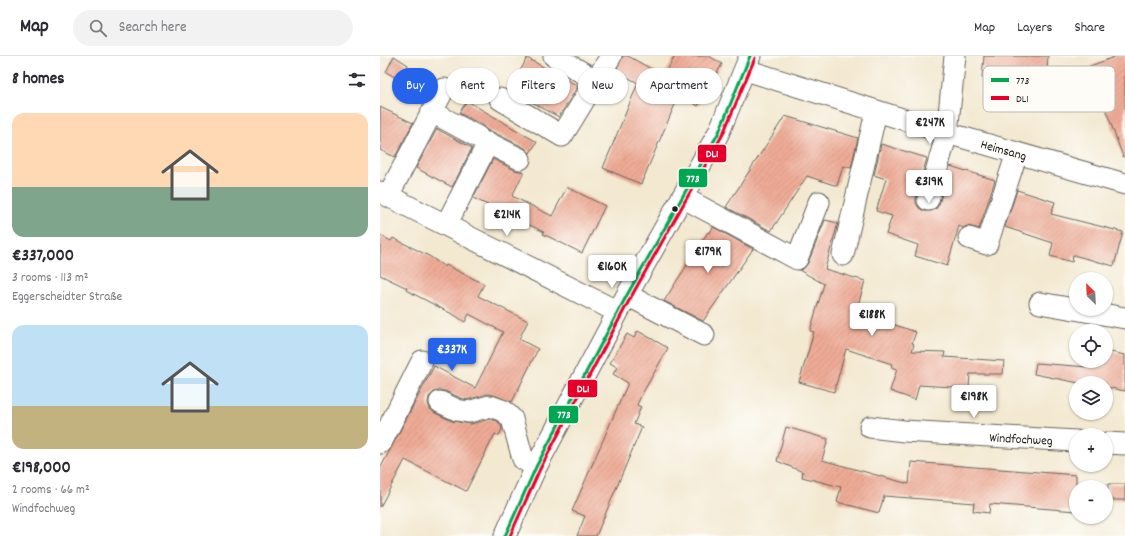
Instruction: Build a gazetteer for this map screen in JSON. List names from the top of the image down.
{
  "streets": {
    "street": ["Heimsang", "Windfochweg"]
  },
  "lines": ["transit line 773", "transit line DL1"],
  "legend": ["773", "DL1"],
  "north": "top left",
  "page": {
    "header": "Map",
    "search": "Search here",
    "nav": ["Map", "Layers", "Share"],
    "heading": "8 homes",
    "chip": [
      "Buy",
      "Rent",
      "Filters",
      "New",
      "Apartment"
    ],
    "list": [
      {
        "name": "€337,000",
        "note": "3 rooms · 113 m² · Eggerscheidter Straße"
      },
      {
        "name": "€198,000",
        "note": "2 rooms · 66 m² · Windfochweg"
      }
    ],
    "price": [
      "€247K",
      "€319K",
      "€214K",
      "€179K",
      "€160K",
      "€188K",
      "€337K",
      "€198K"
    ],
    "map_buttons": ["+", "−"]
  }
}
